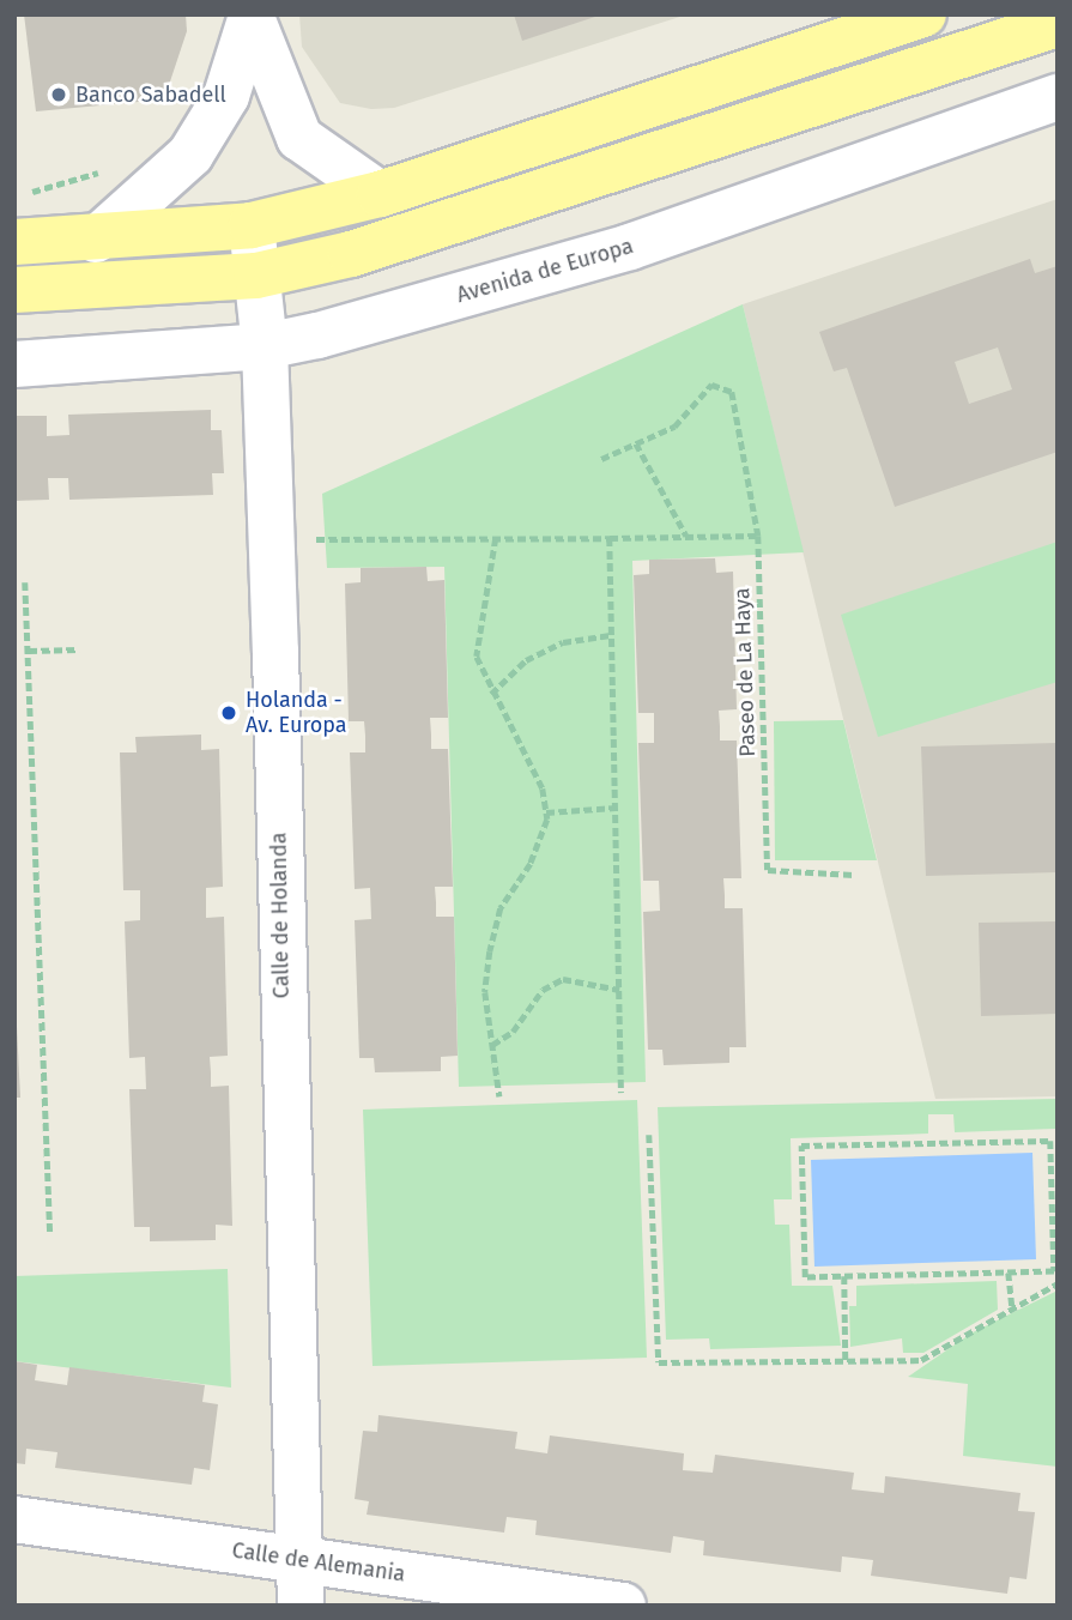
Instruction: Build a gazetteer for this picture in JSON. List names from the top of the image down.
{
  "streets": {
    "street": ["Avenida de Europa", "Calle de Holanda", "Calle de Alemania"],
    "path": ["Paseo de La Haya"]
  },
  "crossings": [
    ["Avenida de Europa", "Calle de Holanda"],
    ["Calle de Holanda", "Calle de Alemania"]
  ],
  "places": ["Banco Sabadell", "Holanda - Av. Europa"]
}
